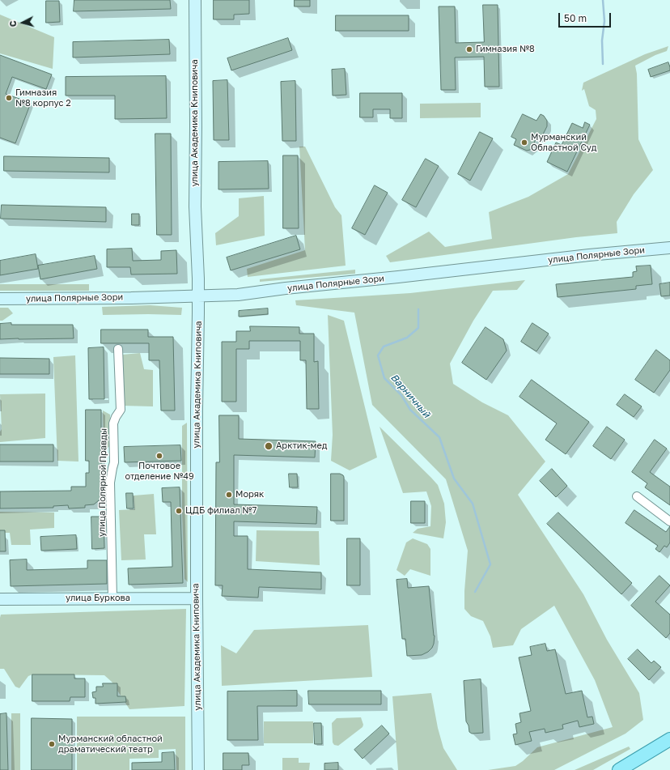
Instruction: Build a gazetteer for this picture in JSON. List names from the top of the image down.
{
  "streets": {
    "main road": ["улица Академика Книповича", "улица Полярные Зори", "улица Буркова"],
    "street": ["улица Полярной Правды"]
  },
  "crossings": [
    ["улица Академика Книповича", "улица Полярные Зори"],
    ["улица Академика Книповича", "улица Буркова"],
    ["улица Полярной Правды", "улица Буркова"]
  ],
  "water": ["Варничный"],
  "places": [
    "Гимназия №8",
    "Гимназия №8 корпус 2",
    "Мурманский Областной Суд",
    "Арктик-мед",
    "Почтовое отделение №49",
    "Моряк",
    "ЦДБ филиал №7",
    "Мурманский областной драматический театр"
  ],
  "scale_bar": "50 m",
  "north": "left"
}
